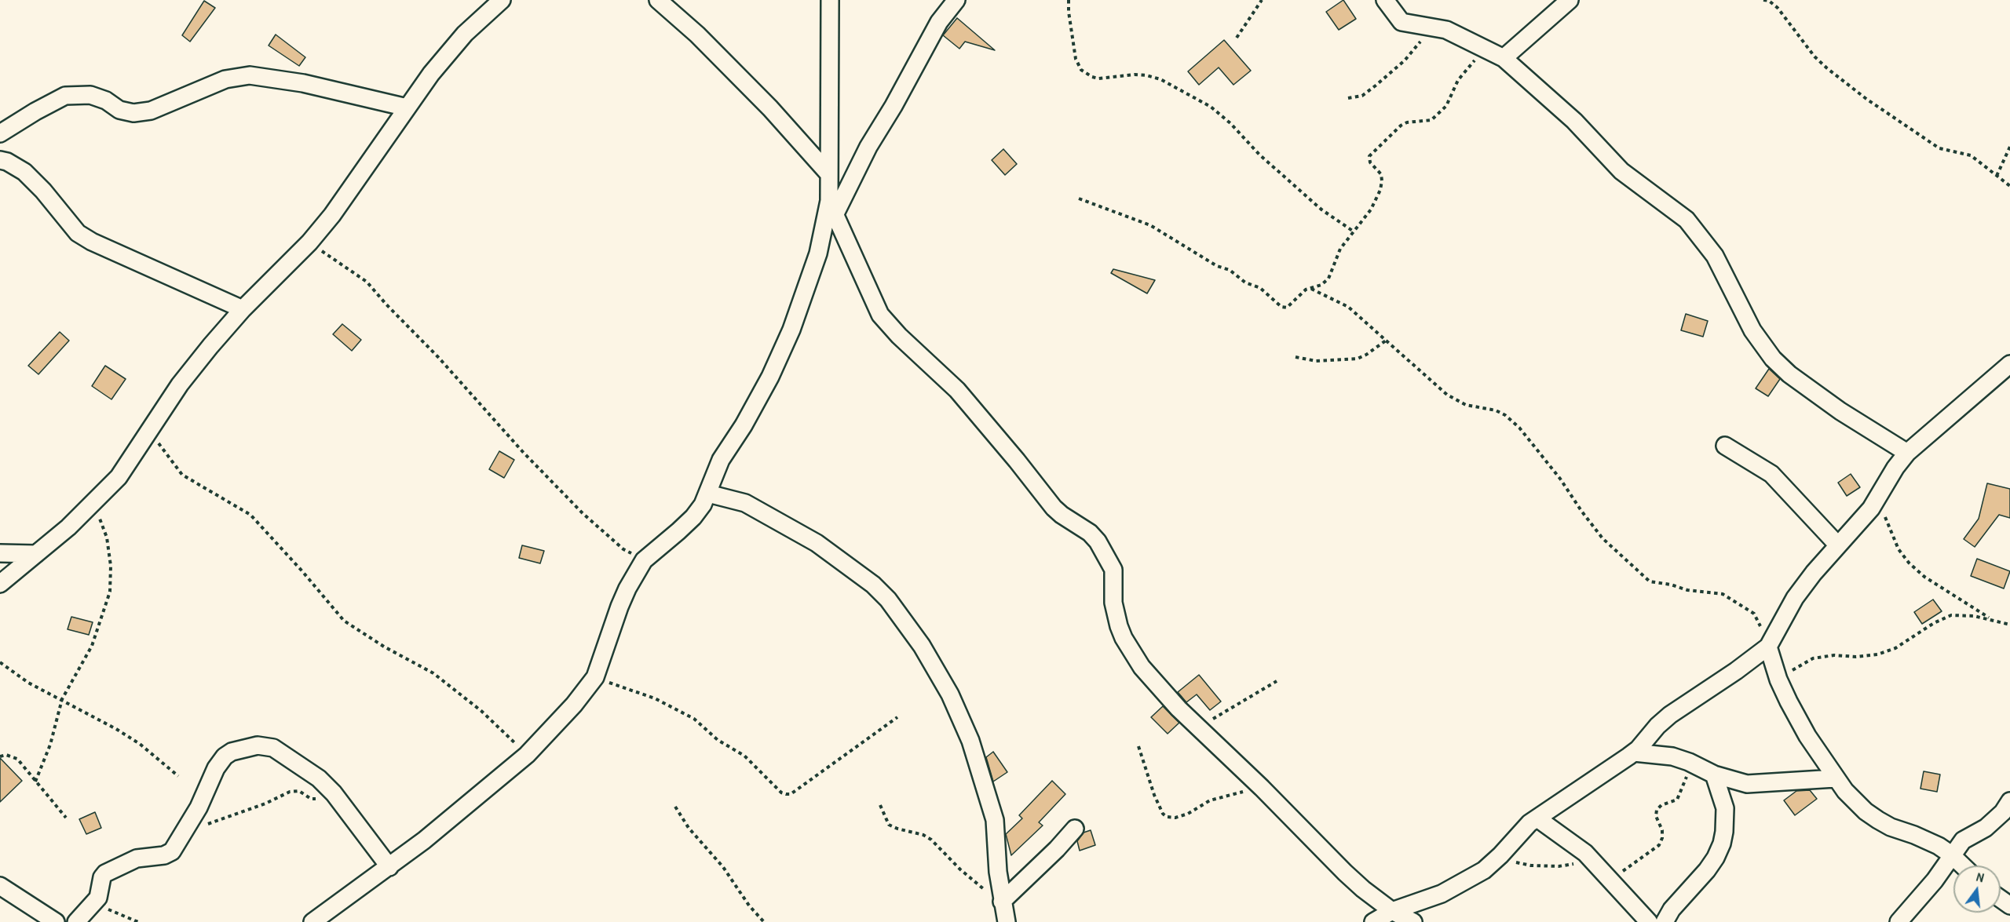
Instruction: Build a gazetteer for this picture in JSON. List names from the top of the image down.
{
  "north": "top"
}
